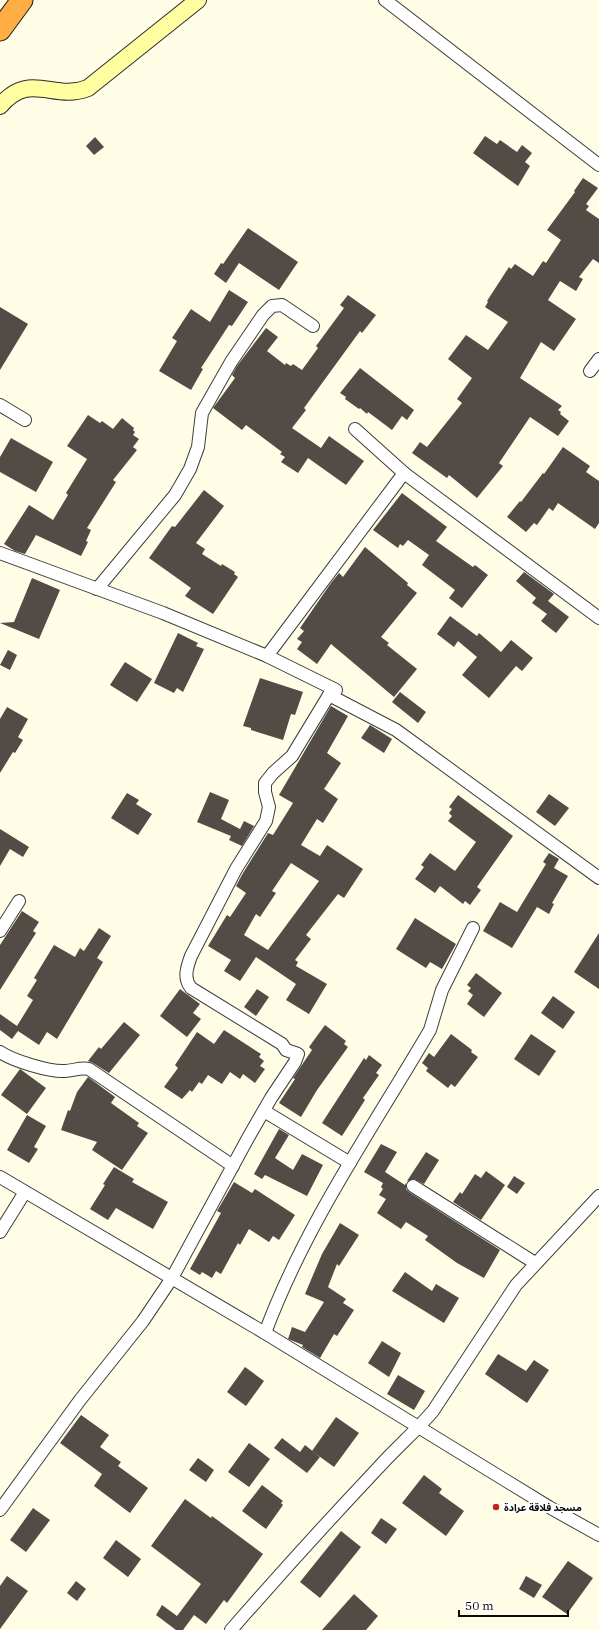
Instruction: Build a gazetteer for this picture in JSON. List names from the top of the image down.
{
  "places": ["مسجد فلاقة عرادة"],
  "scale_bar": "50 m"
}
